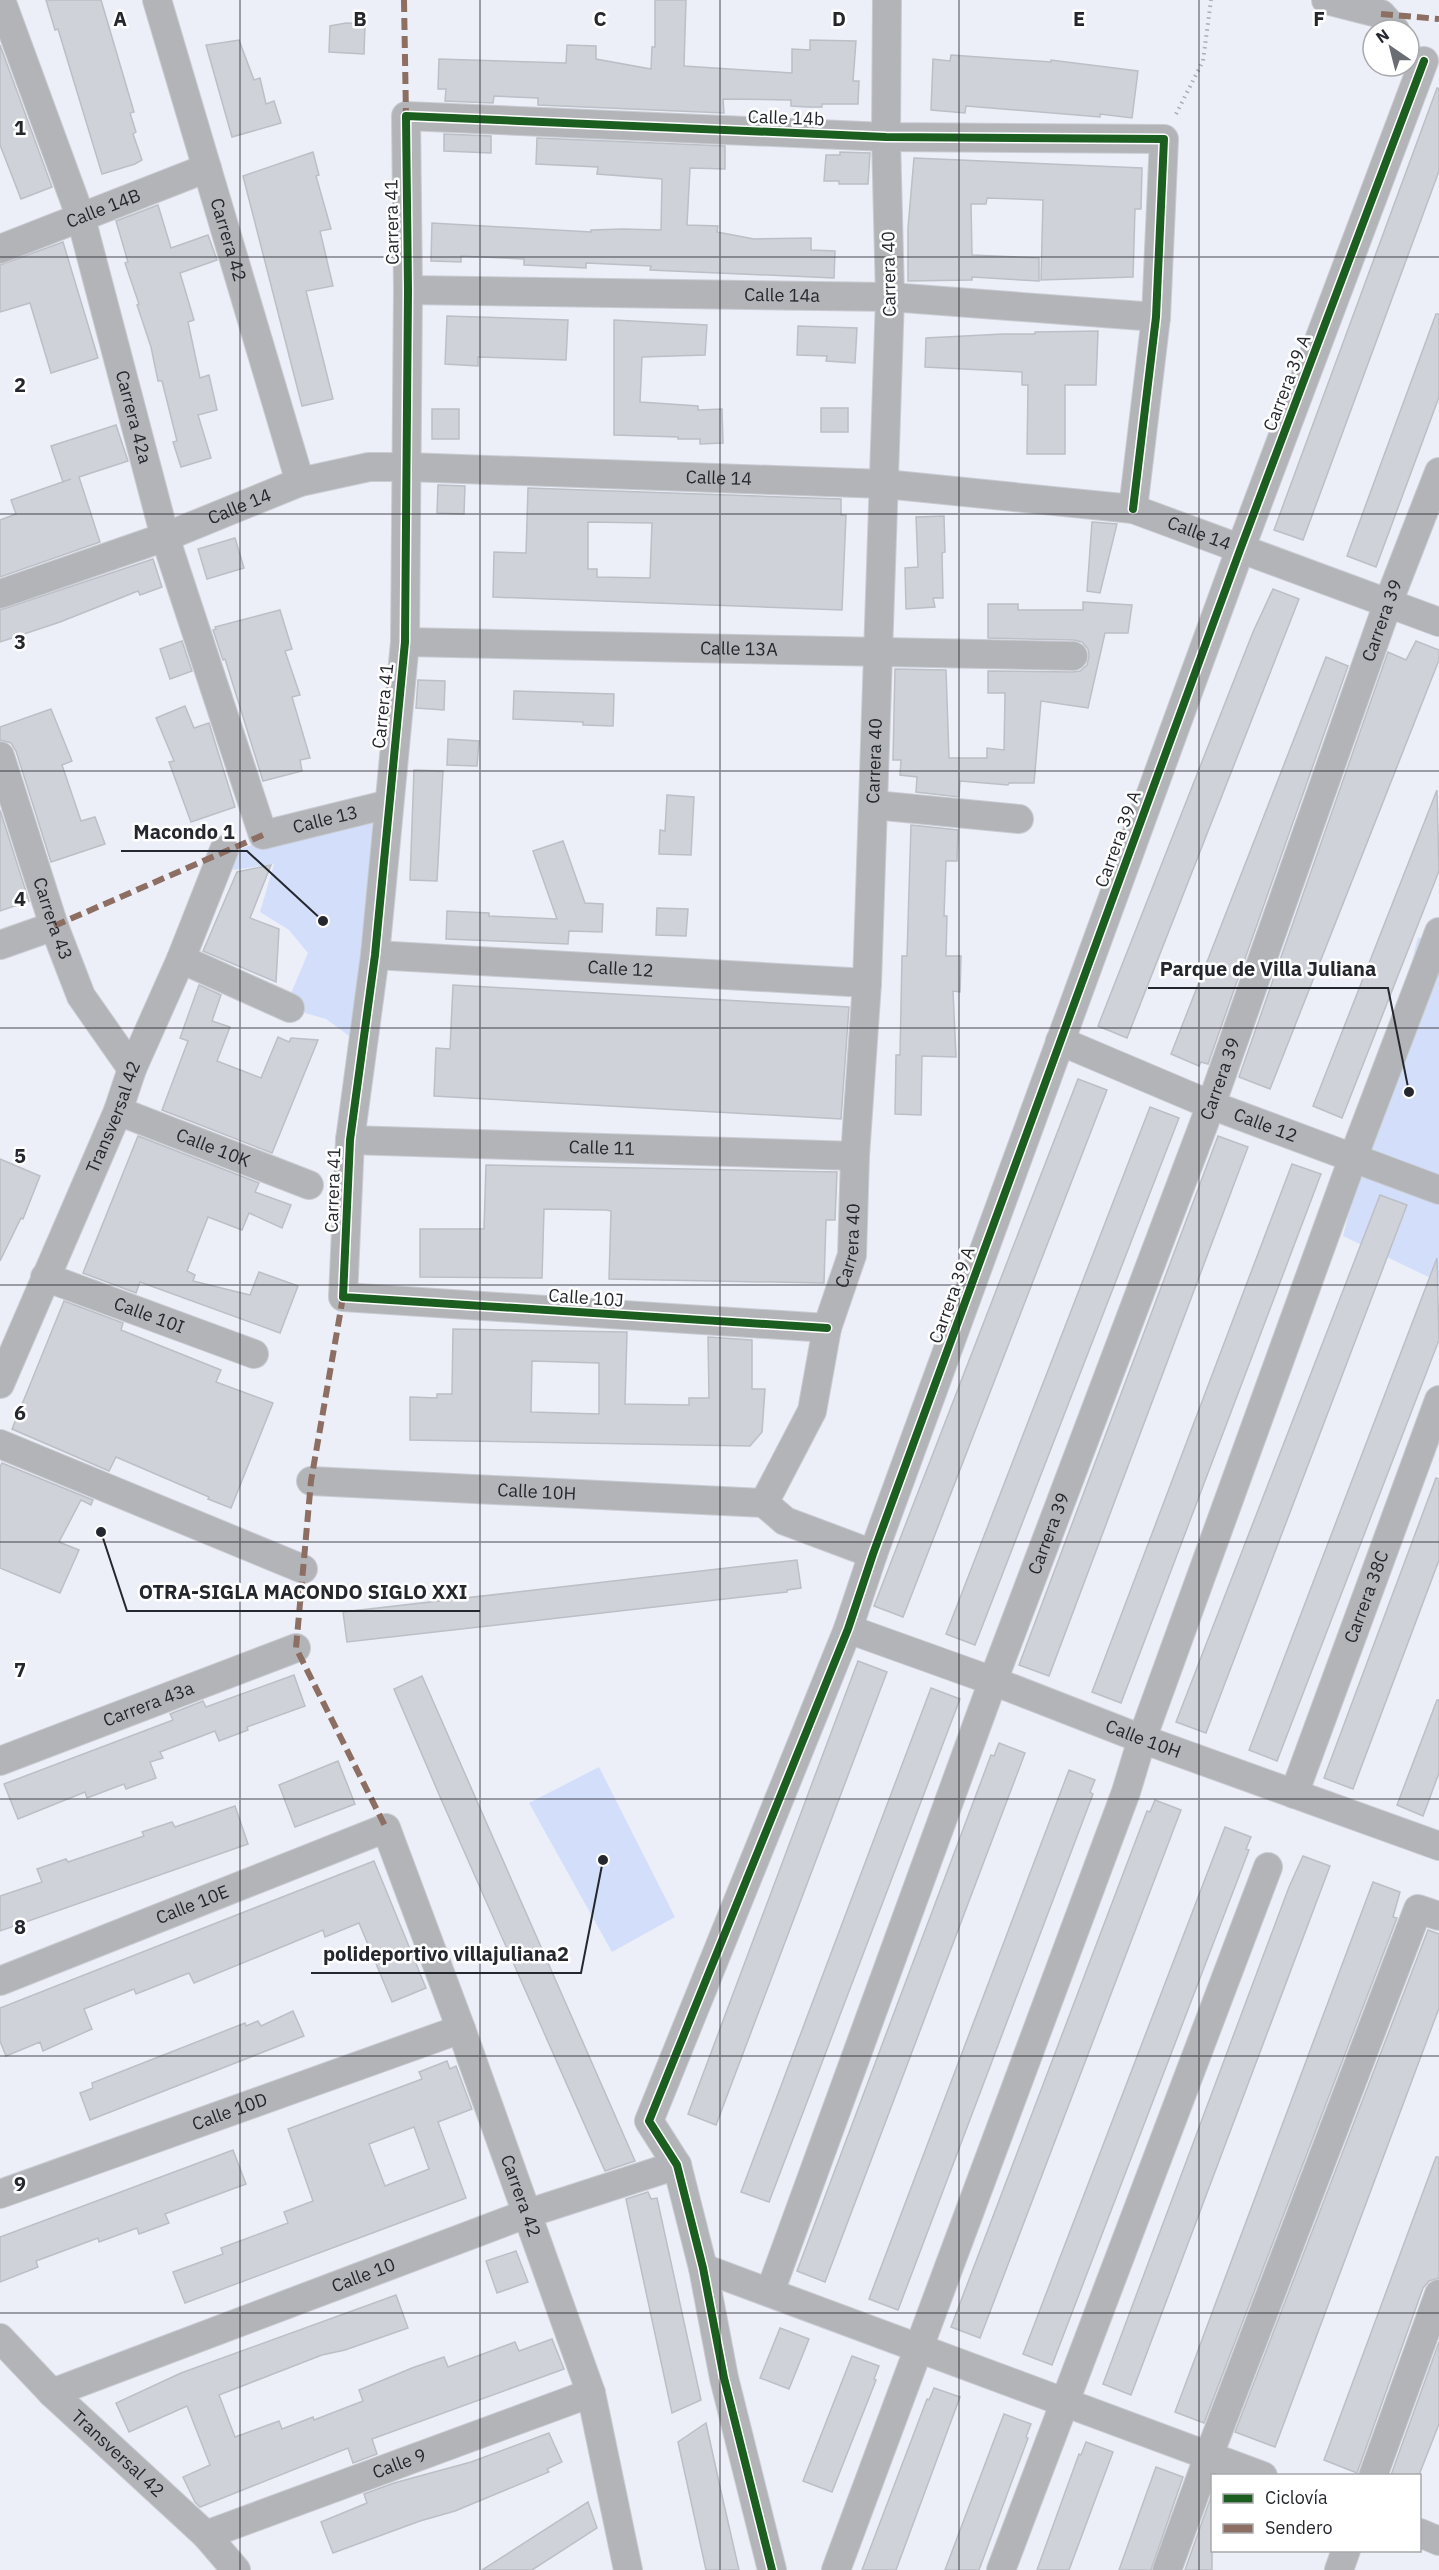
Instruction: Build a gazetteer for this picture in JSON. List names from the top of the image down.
{
  "streets": {
    "street": [
      "Calle 14b",
      "Calle 14B",
      "Carrera 41",
      "Carrera 42",
      "Carrera 40",
      "Calle 14a",
      "Carrera 39 A",
      "Carrera 42a",
      "Calle 14",
      "Carrera 39",
      "Calle 13A",
      "Calle 13",
      "Carrera 43",
      "Calle 12",
      "Transversal 42",
      "Calle 10K",
      "Calle 11",
      "Calle 10J",
      "Calle 10I",
      "Calle 10H",
      "Carrera 38C",
      "Carrera 43a",
      "Calle 10E",
      "Calle 10D",
      "Calle 10",
      "Calle 9"
    ]
  },
  "crossings": [
    ["Calle 14b", "Carrera 41"],
    ["Calle 14b", "Carrera 40"],
    ["Calle 14B", "Carrera 42"],
    ["Calle 14B", "Carrera 42a"],
    ["Carrera 41", "Calle 14a"],
    ["Carrera 41", "Calle 14"],
    ["Carrera 41", "Calle 13A"],
    ["Carrera 41", "Calle 13"],
    ["Carrera 41", "Calle 12"],
    ["Carrera 41", "Calle 11"],
    ["Carrera 41", "Calle 10J"],
    ["Carrera 42", "Calle 14"],
    ["Carrera 42", "Calle 10E"],
    ["Carrera 42", "Calle 10D"],
    ["Carrera 42", "Calle 10"],
    ["Carrera 42", "Calle 9"],
    ["Carrera 40", "Calle 14a"],
    ["Carrera 40", "Calle 14"],
    ["Carrera 40", "Calle 13A"],
    ["Carrera 40", "Calle 12"],
    ["Carrera 40", "Calle 11"],
    ["Carrera 40", "Calle 10J"],
    ["Carrera 40", "Calle 10H"],
    ["Carrera 39 A", "Calle 14"],
    ["Carrera 39 A", "Calle 12"],
    ["Carrera 39 A", "Calle 10H"],
    ["Carrera 39 A", "Calle 10"],
    ["Carrera 42a", "Calle 14"],
    ["Carrera 42a", "Calle 13"],
    ["Calle 14", "Carrera 39"],
    ["Carrera 39", "Calle 12"],
    ["Carrera 39", "Calle 10H"],
    ["Carrera 43", "Transversal 42"],
    ["Transversal 42", "Calle 10K"],
    ["Transversal 42", "Calle 10I"],
    ["Transversal 42", "Calle 10"],
    ["Transversal 42", "Calle 9"],
    ["Calle 10H", "Carrera 38C"]
  ],
  "places": [
    "Macondo 1",
    "Parque de Villa Juliana",
    "OTRA-SIGLA MACONDO SIGLO XXI",
    "polideportivo villajuliana2"
  ],
  "legend": ["Ciclovía", "Sendero"],
  "north": "top left",
  "grid": {
    "columns": [
      "A",
      "B",
      "C",
      "D",
      "E",
      "F"
    ],
    "rows": [
      "1",
      "2",
      "3",
      "4",
      "5",
      "6",
      "7",
      "8",
      "9"
    ]
  }
}
